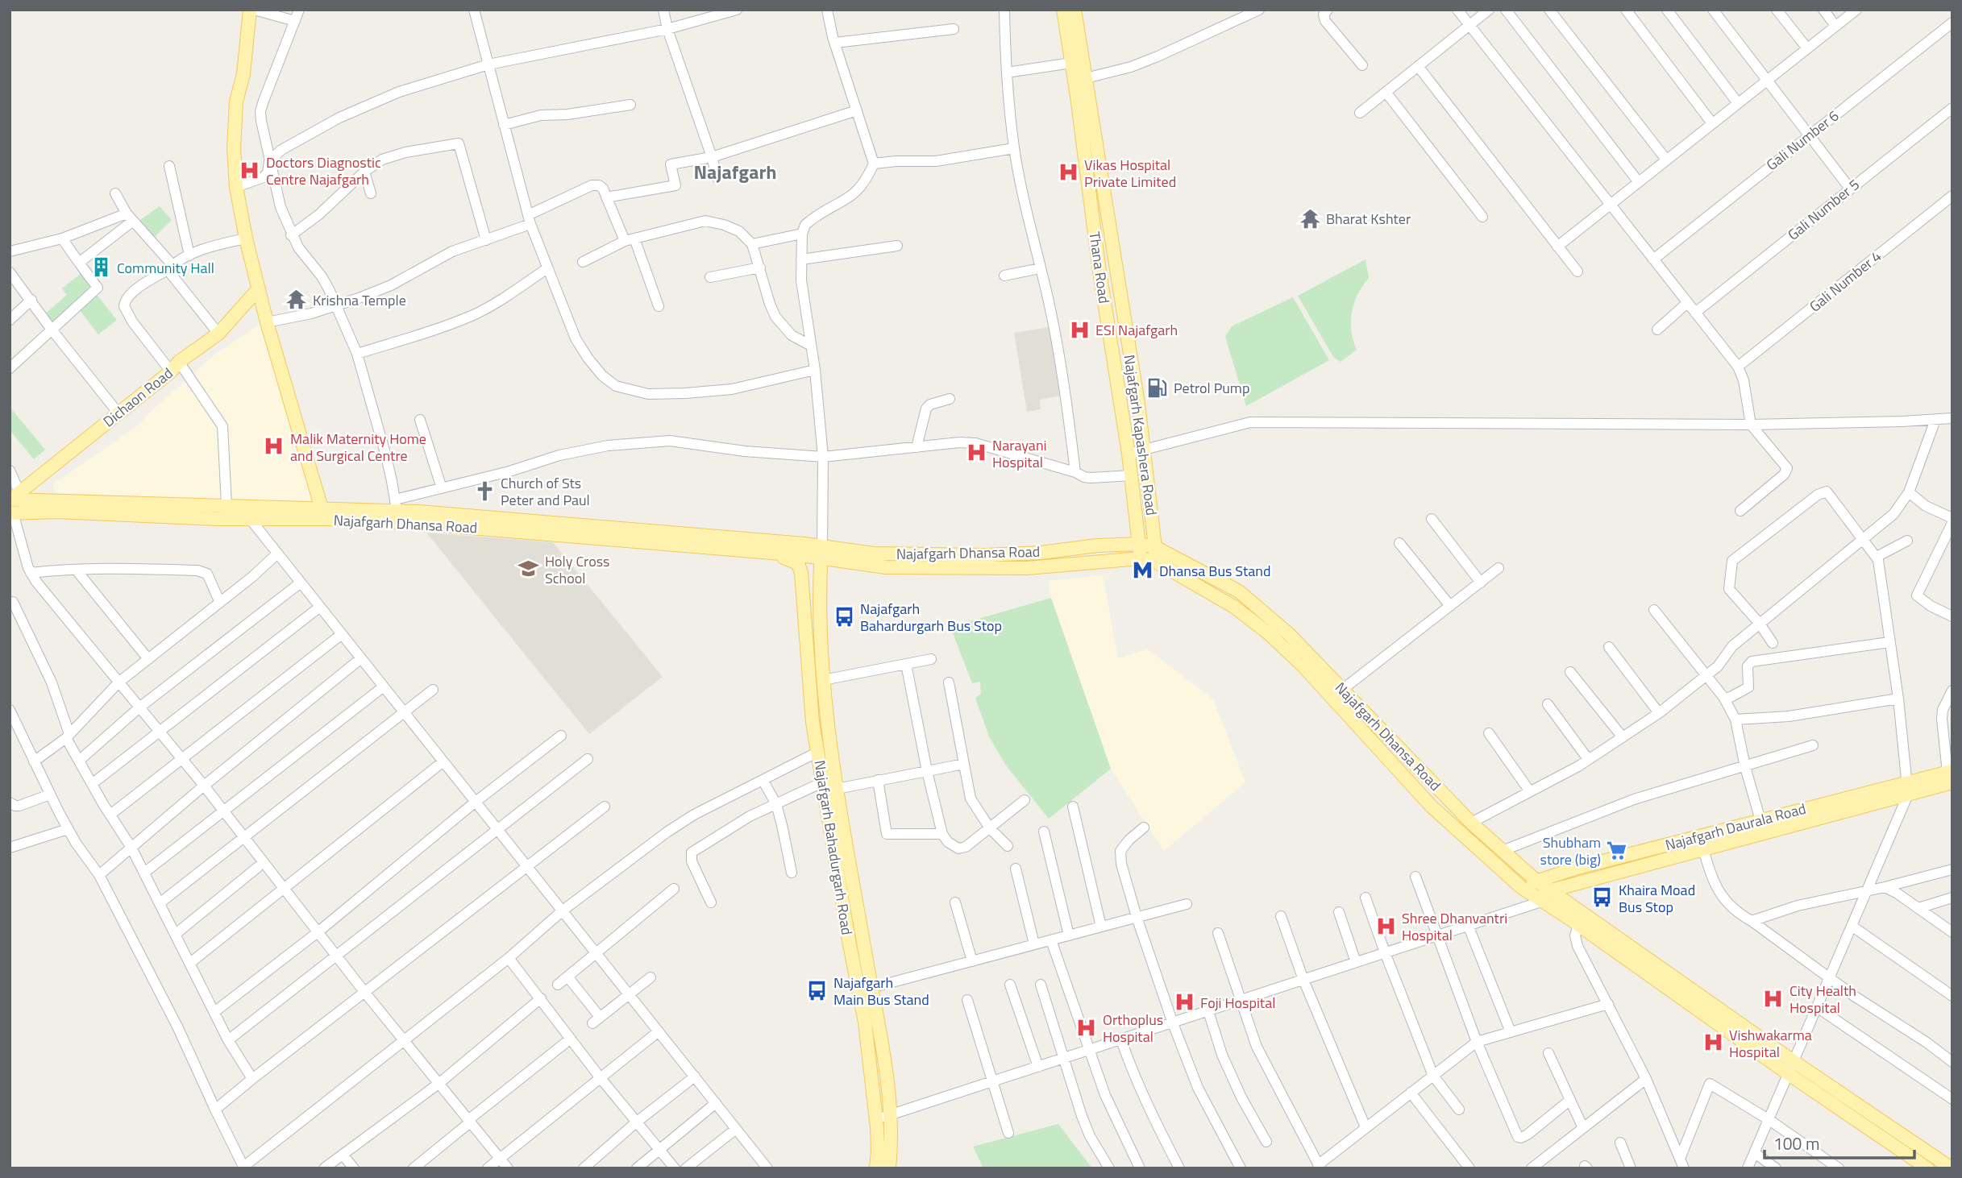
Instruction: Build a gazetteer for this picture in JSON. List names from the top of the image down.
{
  "streets": {
    "main road": [
      "Thana Road",
      "Dichaon Road",
      "Najafgarh Kapashera Road",
      "Najafgarh Dhansa Road",
      "Najafgarh Daurala Road",
      "Najafgarh Bahadurgarh Road"
    ],
    "street": ["Gali Number 6", "Gali Number 5", "Gali Number 4"]
  },
  "crossings": [
    ["Thana Road", "Najafgarh Kapashera Road"],
    ["Thana Road", "Najafgarh Dhansa Road"],
    ["Dichaon Road", "Najafgarh Dhansa Road"],
    ["Najafgarh Kapashera Road", "Najafgarh Dhansa Road"],
    ["Najafgarh Dhansa Road", "Najafgarh Daurala Road"],
    ["Najafgarh Dhansa Road", "Najafgarh Bahadurgarh Road"]
  ],
  "districts": ["Najafgarh"],
  "places": {
    "hospital": [
      "Doctors Diagnostic Centre Najafgarh",
      "Vikas Hospital Private Limited",
      "ESI Najafgarh",
      "Malik Maternity Home and Surgical Centre",
      "Narayani Hospital",
      "Shree Dhanvantri Hospital",
      "City Health Hospital",
      "Foji Hospital",
      "Orthoplus Hospital",
      "Vishwakarma Hospital"
    ],
    "temple": ["Bharat Kshter", "Krishna Temple"],
    "building": ["Community Hall"],
    "fuel station": ["Petrol Pump"],
    "church": ["Church of Sts Peter and Paul"],
    "school or university": ["Holy Cross School"],
    "metro station": ["Dhansa Bus Stand"],
    "bus stop": ["Najafgarh Bahardurgarh Bus Stop", "Khaira Moad Bus Stop", "Najafgarh Main Bus Stand"],
    "supermarket": ["Shubham store (big)"]
  },
  "scale_bar": "100 m"
}
